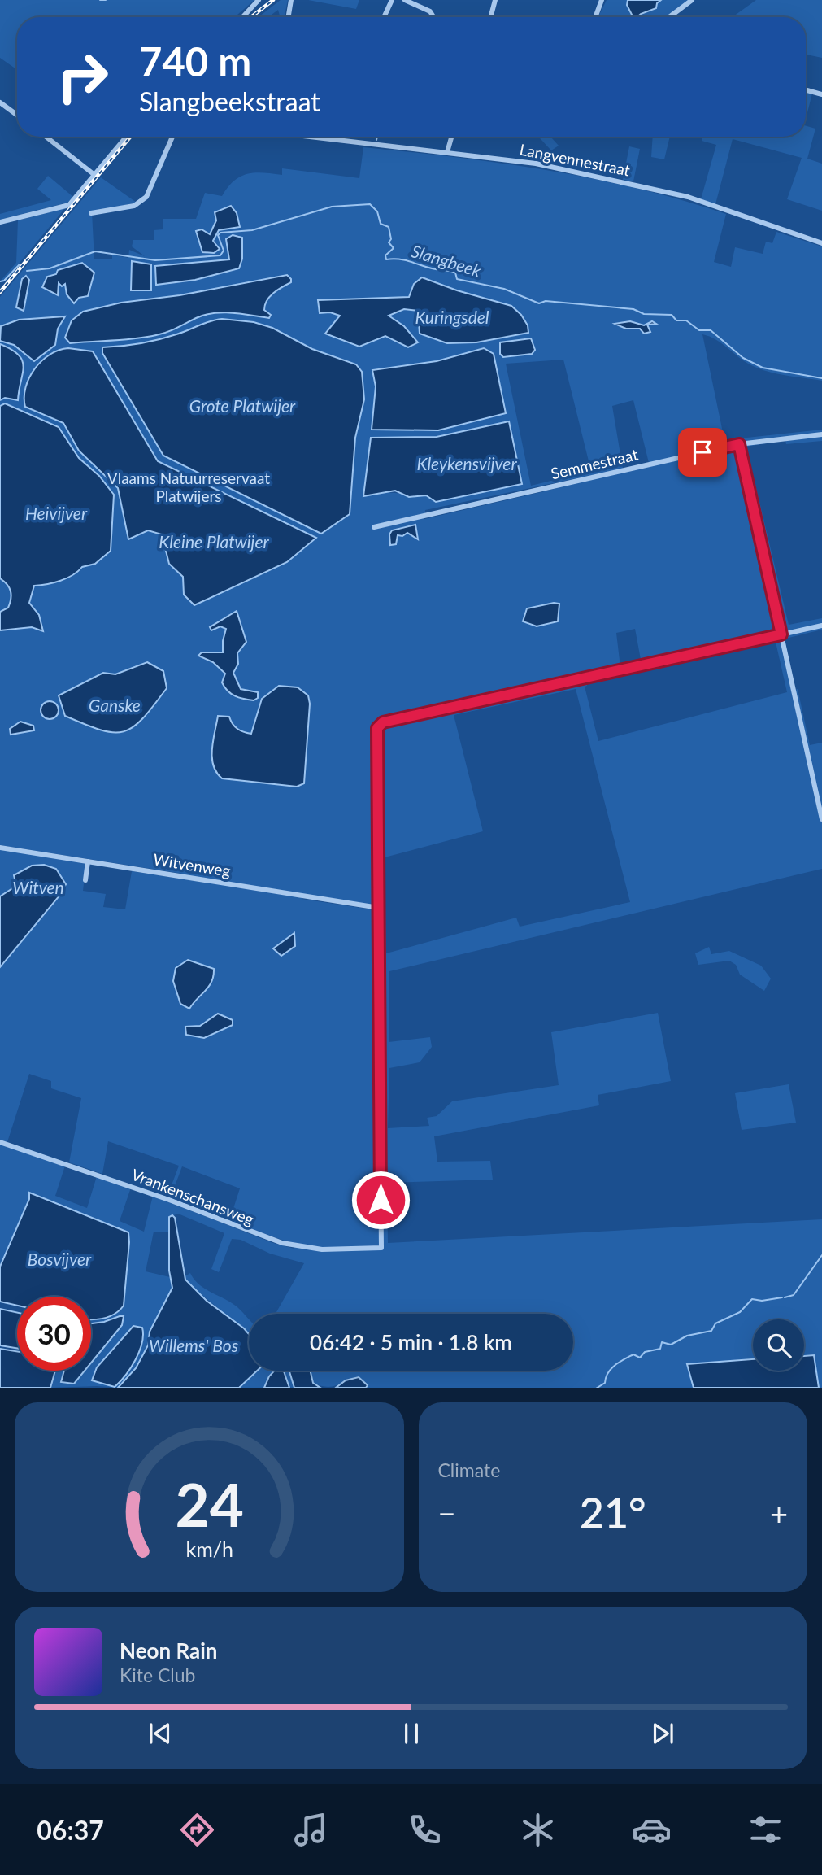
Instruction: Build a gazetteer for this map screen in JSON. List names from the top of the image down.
{
  "streets": {
    "street": [
      "Langvennestraat",
      "Semmestraat",
      "Witvenweg",
      "Vrankenschansweg"
    ]
  },
  "crossings": [
    ["Witvenweg", "Vrankenschansweg"]
  ],
  "water": [
    "Slangbeek",
    "Kuringsdel",
    "Grote Platwijer",
    "Kleykensvijver",
    "Heivijver",
    "Kleine Platwijer",
    "Ganske",
    "Witven",
    "Bosvijver",
    "Willems' Bos"
  ],
  "parks": ["Vlaams Natuurreservaat Platwijers"],
  "page": {
    "turn": ["740 m", "Slangbeekstraat"],
    "limit": "30",
    "trip": "06:42 · 5 min · 1.8 km",
    "tile": "Climate",
    "heat": ["−", "21°", "+"],
    "song": ["Neon Rain", "Kite Club"],
    "tabs": "06:37",
    "gauge": ["24", "km/h"]
  }
}
